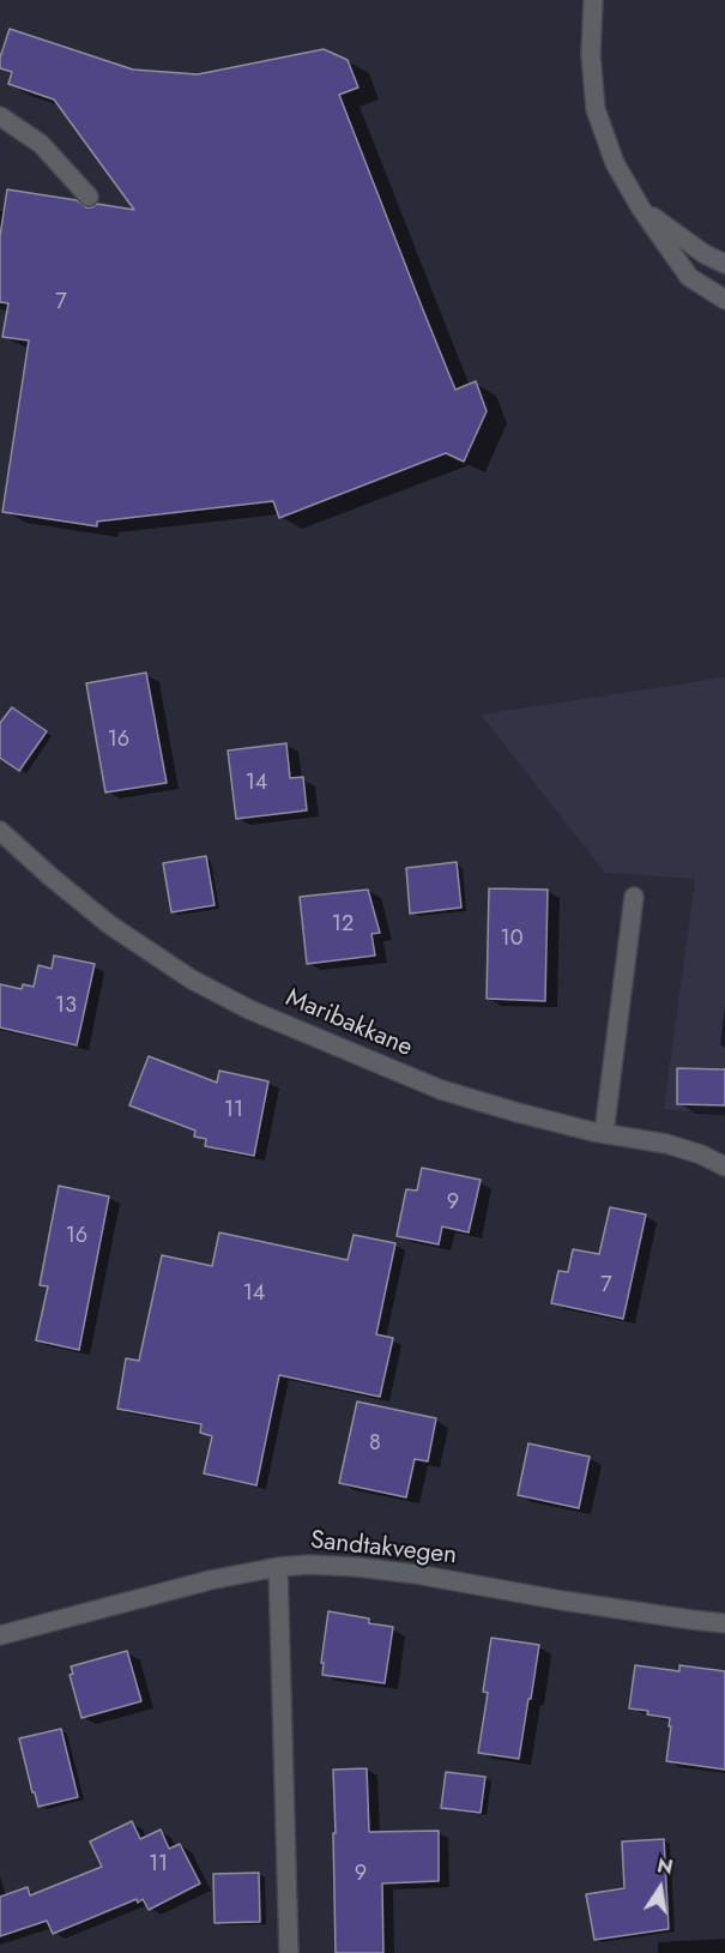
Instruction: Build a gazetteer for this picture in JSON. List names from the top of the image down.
{
  "streets": {
    "street": ["Maribakkane", "Sandtakvegen"]
  },
  "house_numbers": [
    "7",
    "16",
    "14",
    "12",
    "10",
    "13",
    "11",
    "9",
    "16",
    "7",
    "14",
    "8",
    "11",
    "9"
  ],
  "north": "top"
}
